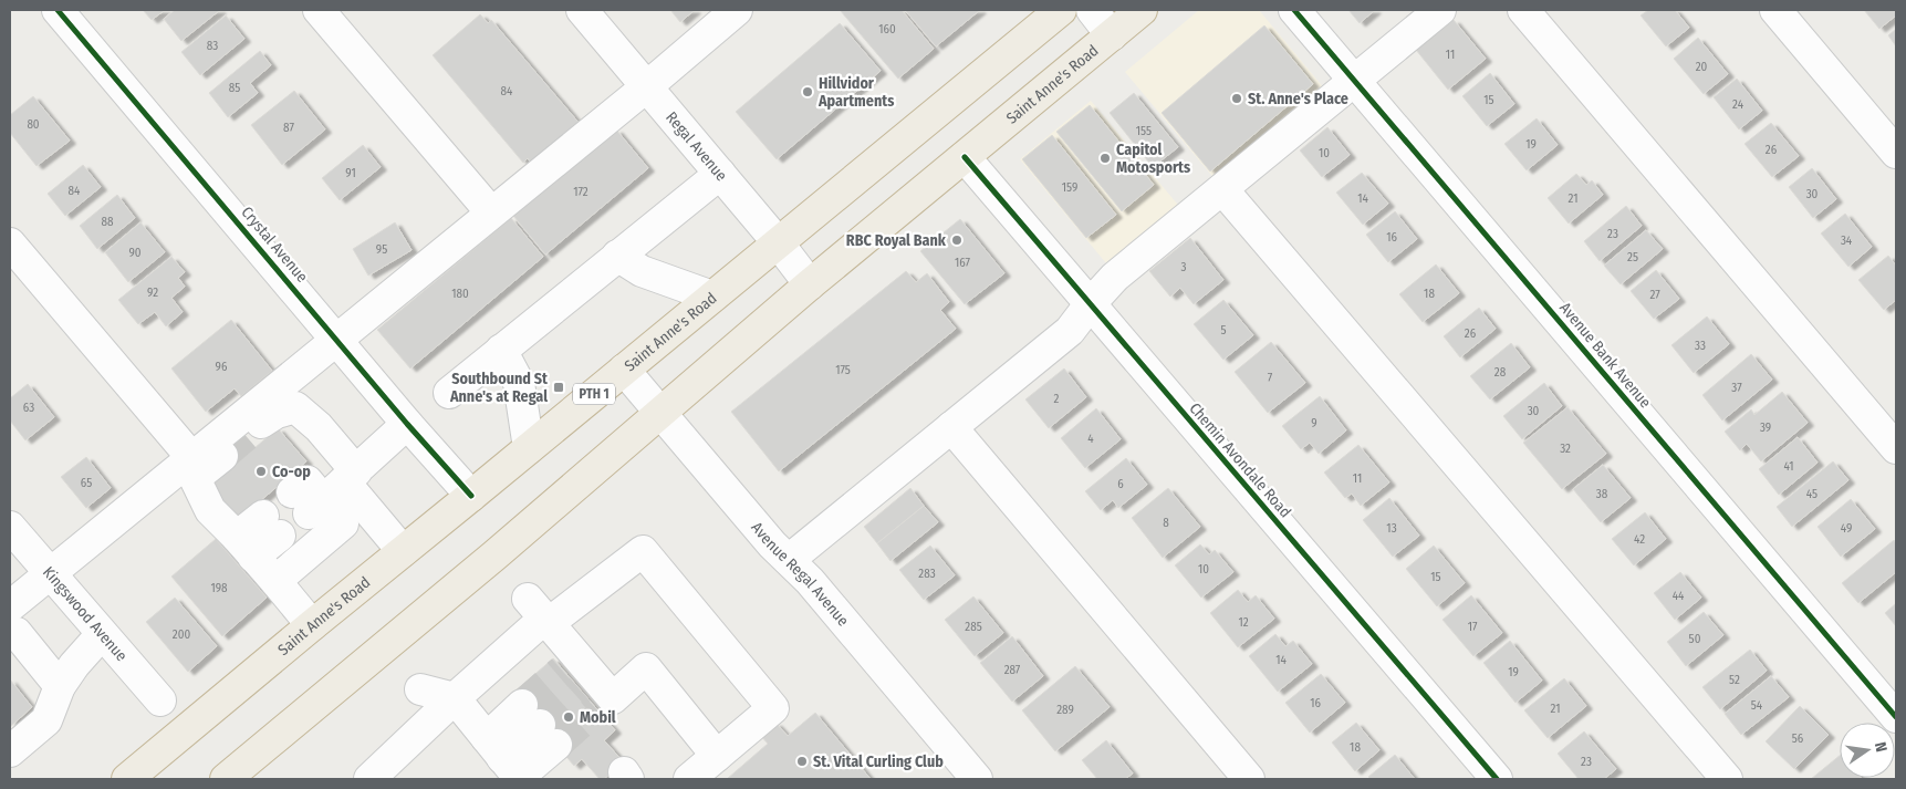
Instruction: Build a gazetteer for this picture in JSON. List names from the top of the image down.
{
  "streets": {
    "highway": ["Saint Anne's Road", "PTH 1"],
    "street": [
      "Regal Avenue",
      "Crystal Avenue",
      "Avenue Bank Avenue",
      "Chemin Avondale Road",
      "Avenue Regal Avenue",
      "Kingswood Avenue"
    ]
  },
  "crossings": [
    ["Saint Anne's Road", "Regal Avenue"],
    ["Saint Anne's Road", "Crystal Avenue"],
    ["Saint Anne's Road", "Chemin Avondale Road"],
    ["Saint Anne's Road", "Avenue Regal Avenue"]
  ],
  "places": {
    "other": [
      "Hillvidor Apartments",
      "St. Anne's Place",
      "Capitol Motosports",
      "RBC Royal Bank",
      "Co-op",
      "Mobil",
      "St. Vital Curling Club"
    ],
    "transit": ["Southbound St Anne's at Regal"]
  },
  "house_numbers": [
    "160",
    "83",
    "11",
    "20",
    "85",
    "84",
    "15",
    "24",
    "80",
    "87",
    "155",
    "19",
    "26",
    "10",
    "91",
    "159",
    "84",
    "172",
    "30",
    "14",
    "21",
    "88",
    "23",
    "16",
    "34",
    "95",
    "90",
    "25",
    "167",
    "3",
    "92",
    "180",
    "18",
    "27",
    "5",
    "26",
    "33",
    "96",
    "175",
    "28",
    "7",
    "37",
    "2",
    "63",
    "30",
    "9",
    "39",
    "4",
    "32",
    "41",
    "11",
    "65",
    "6",
    "38",
    "45",
    "8",
    "13",
    "49",
    "42",
    "10",
    "283",
    "15",
    "198",
    "44",
    "12",
    "285",
    "17",
    "200",
    "50",
    "14",
    "287",
    "19",
    "52",
    "16",
    "54",
    "21",
    "289",
    "56",
    "18",
    "23"
  ],
  "north": "right"
}
